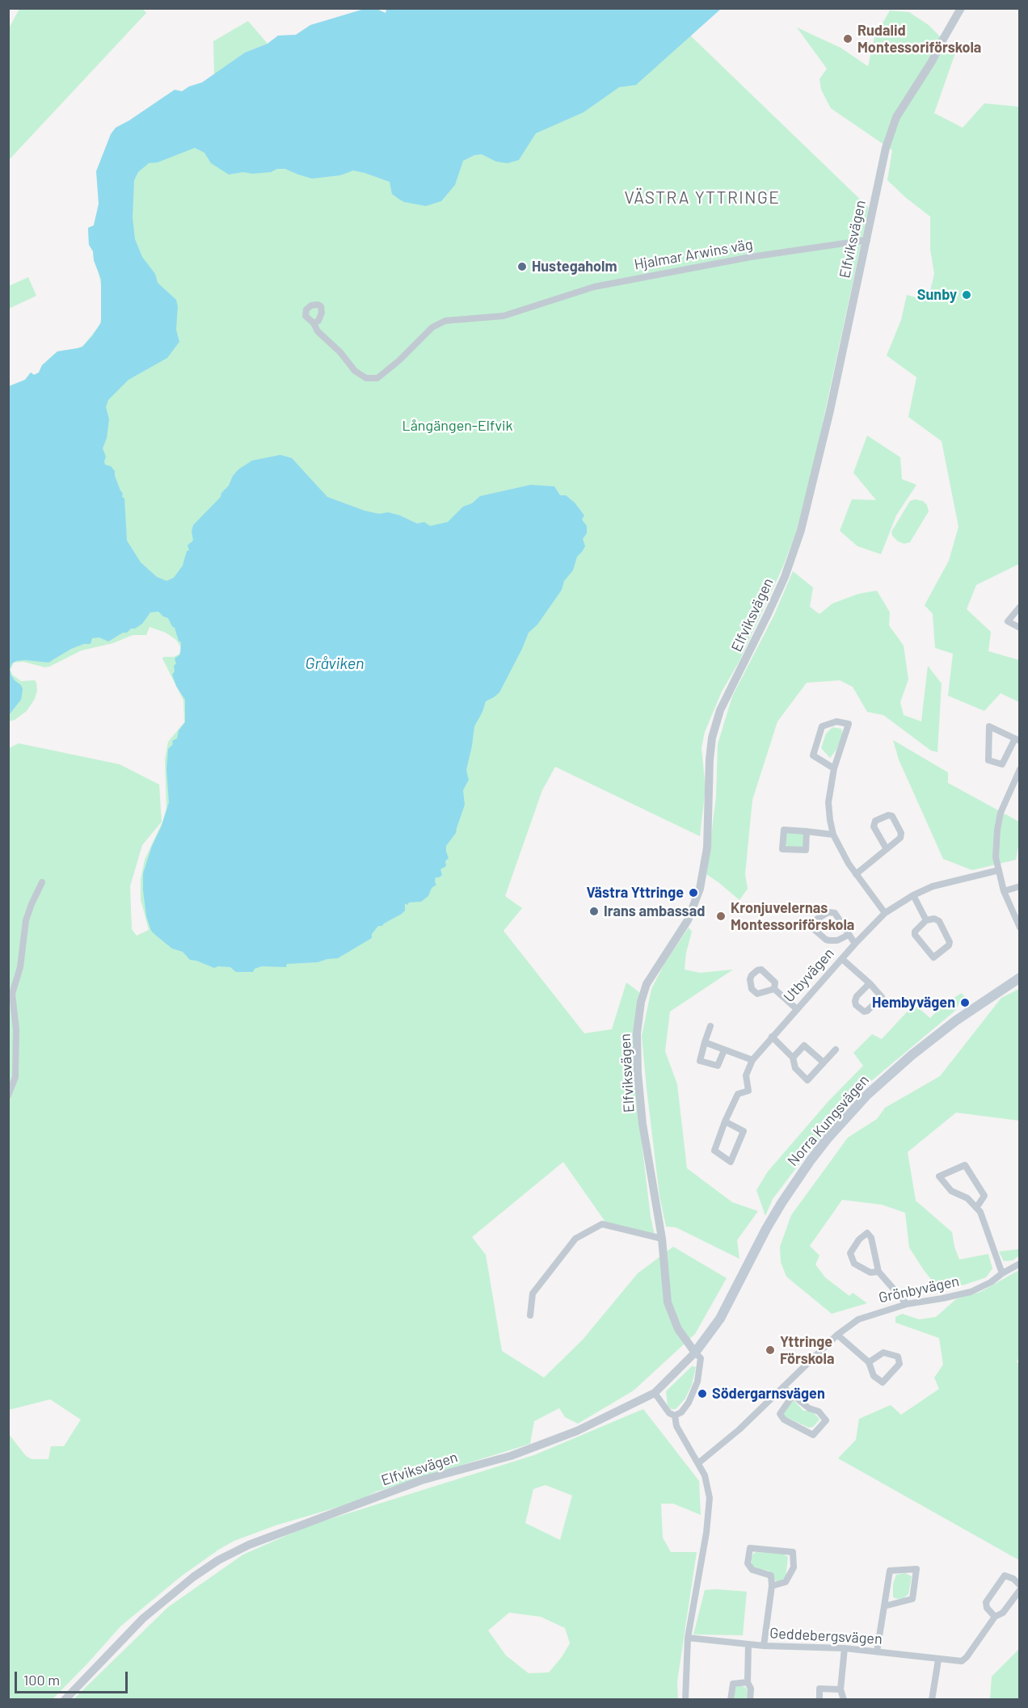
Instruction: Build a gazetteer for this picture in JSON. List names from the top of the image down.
{
  "streets": {
    "main road": ["Norra Kungsvägen"],
    "street": [
      "Elfviksvägen",
      "Hjalmar Arwins väg",
      "Utbyvägen",
      "Grönbyvägen",
      "Geddebergsvägen"
    ]
  },
  "crossings": [
    ["Elfviksvägen", "Hjalmar Arwins väg"],
    ["Elfviksvägen", "Norra Kungsvägen"]
  ],
  "districts": ["VÄSTRA YTTRINGE"],
  "water": ["Gråviken"],
  "parks": ["Långängen-Elfvik"],
  "places": [
    "Rudalid Montessoriförskola",
    "Hustegaholm",
    "Sunby",
    "Västra Yttringe",
    "Irans ambassad",
    "Kronjuvelernas Montessoriförskola",
    "Hembyvägen",
    "Yttringe Förskola",
    "Södergarnsvägen"
  ],
  "scale_bar": "100 m"
}
